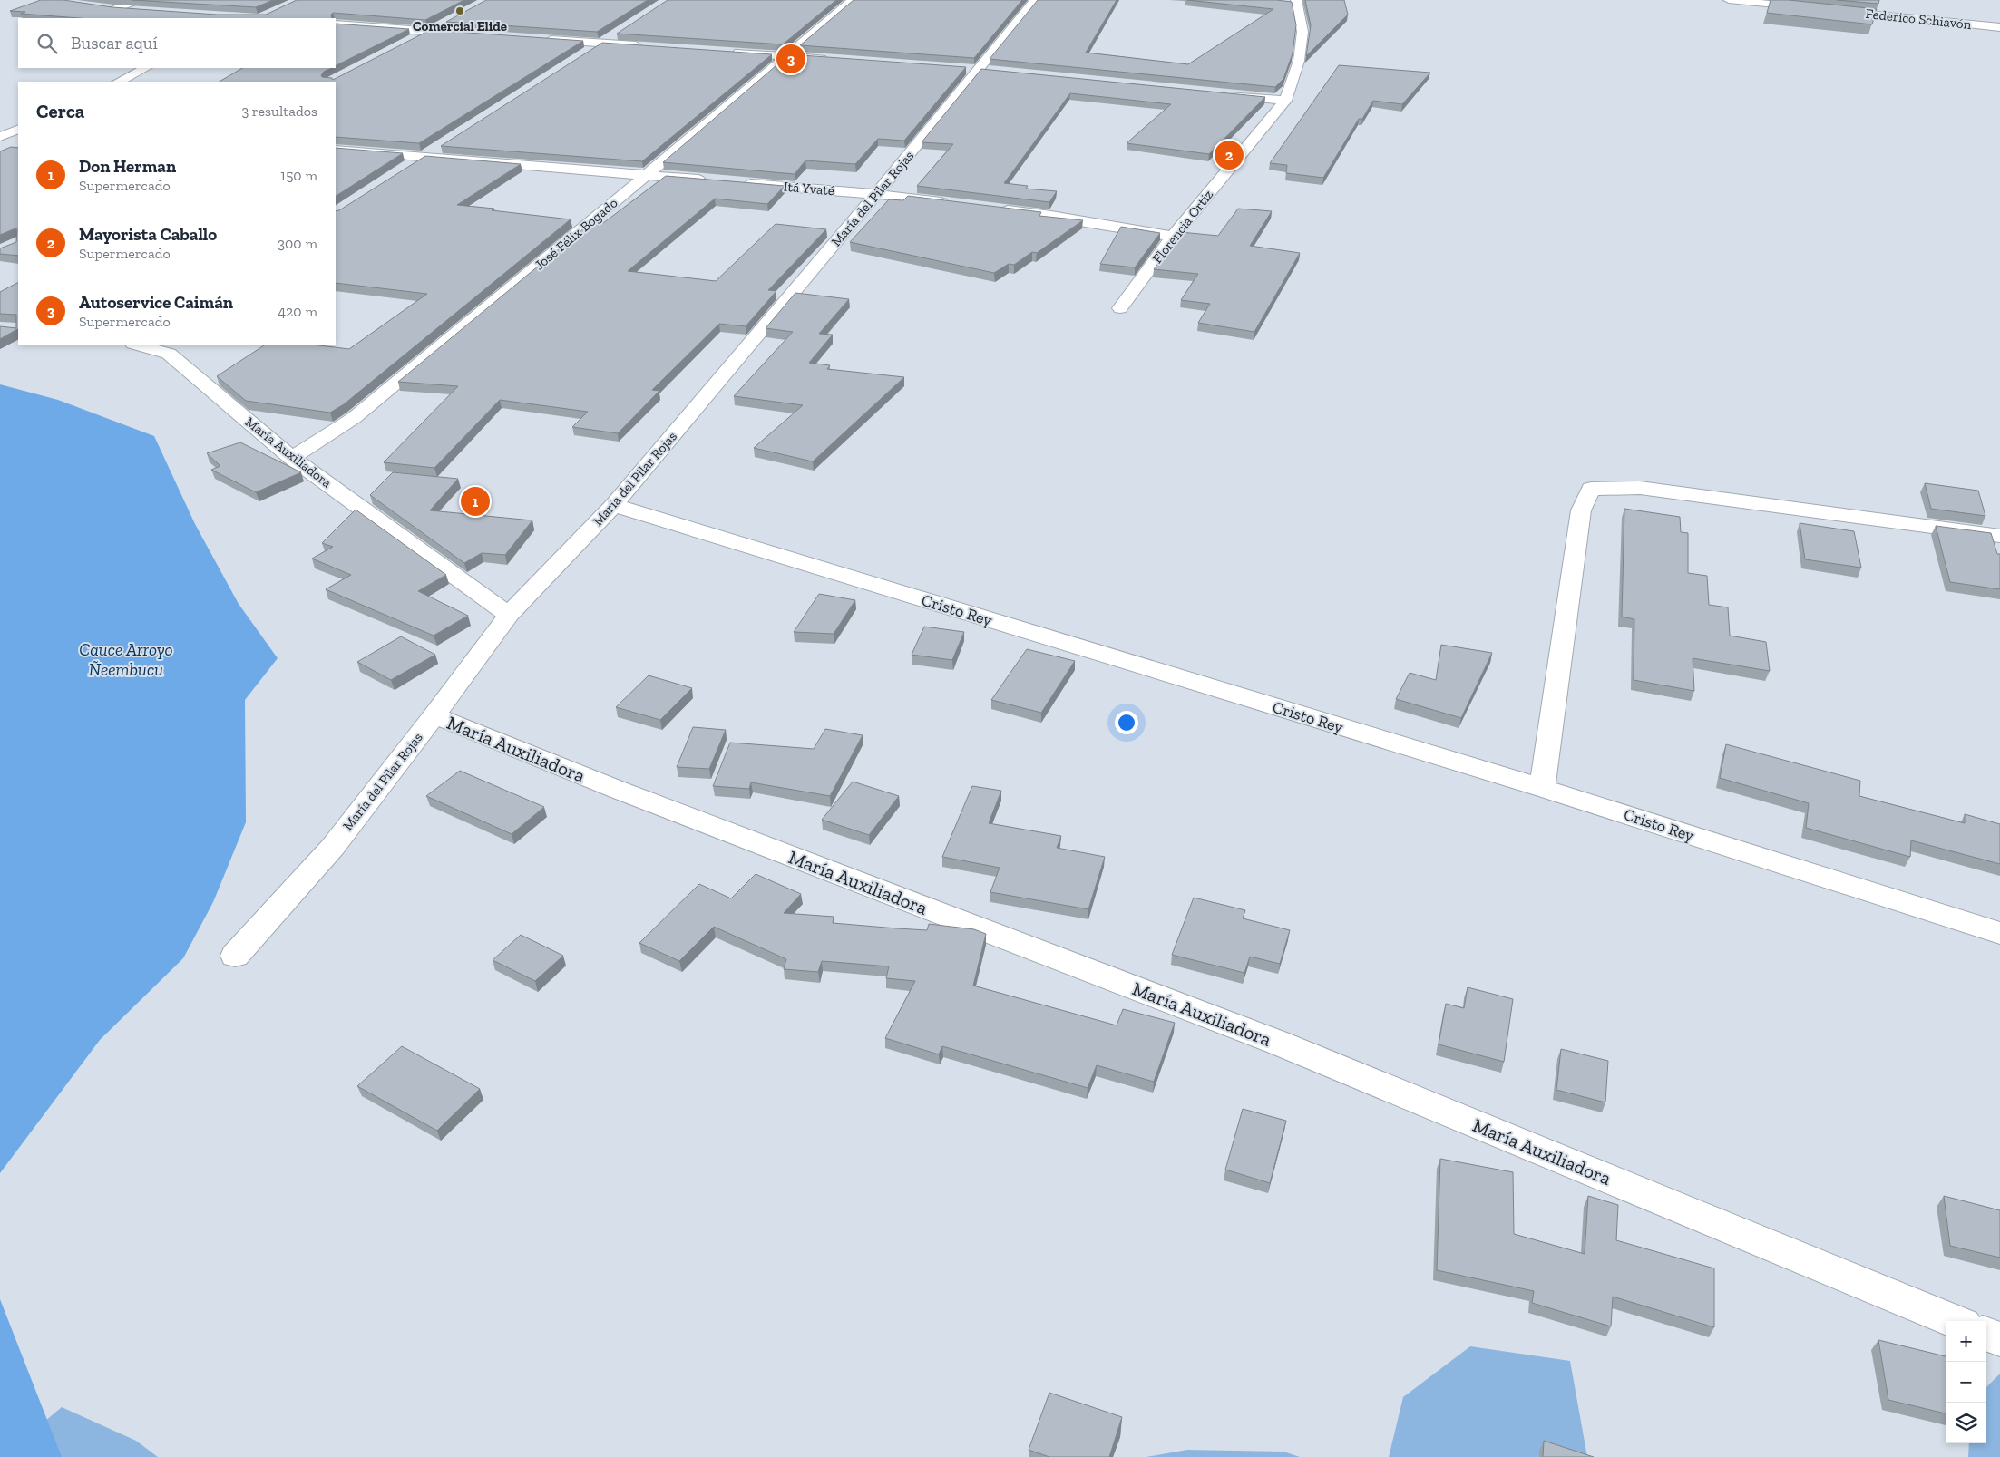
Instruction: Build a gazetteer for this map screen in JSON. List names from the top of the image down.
{
  "streets": {
    "street": [
      "Federico Schiavón",
      "Itá Yvaté",
      "María del Pilar Rojas",
      "Florencia Ortiz",
      "José Félix Bogado",
      "María Auxiliadora",
      "Cristo Rey"
    ]
  },
  "crossings": [
    ["Itá Yvaté", "María del Pilar Rojas"],
    ["María del Pilar Rojas", "María Auxiliadora"],
    ["María del Pilar Rojas", "Cristo Rey"],
    ["José Félix Bogado", "María Auxiliadora"]
  ],
  "water": ["Cauce Arroyo Ñeembucu"],
  "places": ["Comercial Elide"],
  "page": {
    "search": "Buscar aquí",
    "pins": ["3", "2", "1"],
    "heading": ["Cerca", "3 resultados"],
    "list": [
      {
        "mark": "1",
        "name": "Don Herman",
        "note": "Supermercado",
        "value": "150 m"
      },
      {
        "mark": "2",
        "name": "Mayorista Caballo",
        "note": "Supermercado",
        "value": "300 m"
      },
      {
        "mark": "3",
        "name": "Autoservice Caimán",
        "note": "Supermercado",
        "value": "420 m"
      }
    ],
    "map_buttons": ["+", "−"]
  }
}
